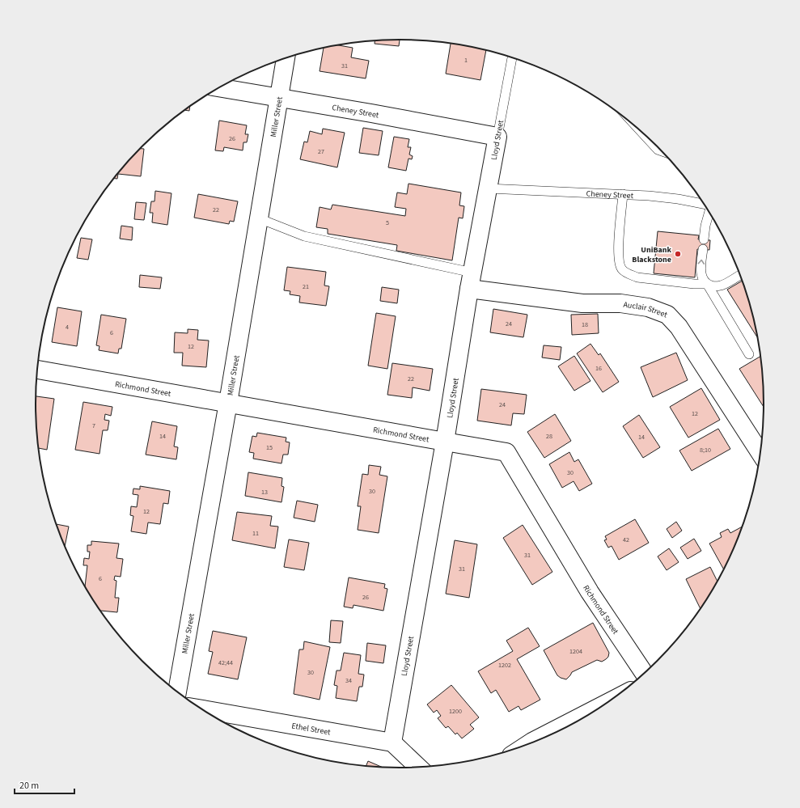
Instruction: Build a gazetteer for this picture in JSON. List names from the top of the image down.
{
  "streets": {
    "street": [
      "Cheney Street",
      "Miller Street",
      "Lloyd Street",
      "Auclair Street",
      "Richmond Street",
      "Ethel Street"
    ]
  },
  "crossings": [
    ["Cheney Street", "Miller Street"],
    ["Cheney Street", "Lloyd Street"],
    ["Miller Street", "Richmond Street"],
    ["Lloyd Street", "Auclair Street"],
    ["Lloyd Street", "Richmond Street"],
    ["Lloyd Street", "Ethel Street"]
  ],
  "places": ["UniBank Blackstone"],
  "house_numbers": [
    "1",
    "31",
    "26",
    "27",
    "22",
    "5",
    "21",
    "24",
    "18",
    "4",
    "6",
    "12",
    "16",
    "22",
    "24",
    "12",
    "7",
    "14",
    "28",
    "14",
    "15",
    "8;10",
    "30",
    "30",
    "13",
    "12",
    "11",
    "42",
    "31",
    "31",
    "6",
    "26",
    "1204",
    "42;44",
    "1202",
    "30",
    "34",
    "1200"
  ],
  "scale_bar": "20 m"
}
